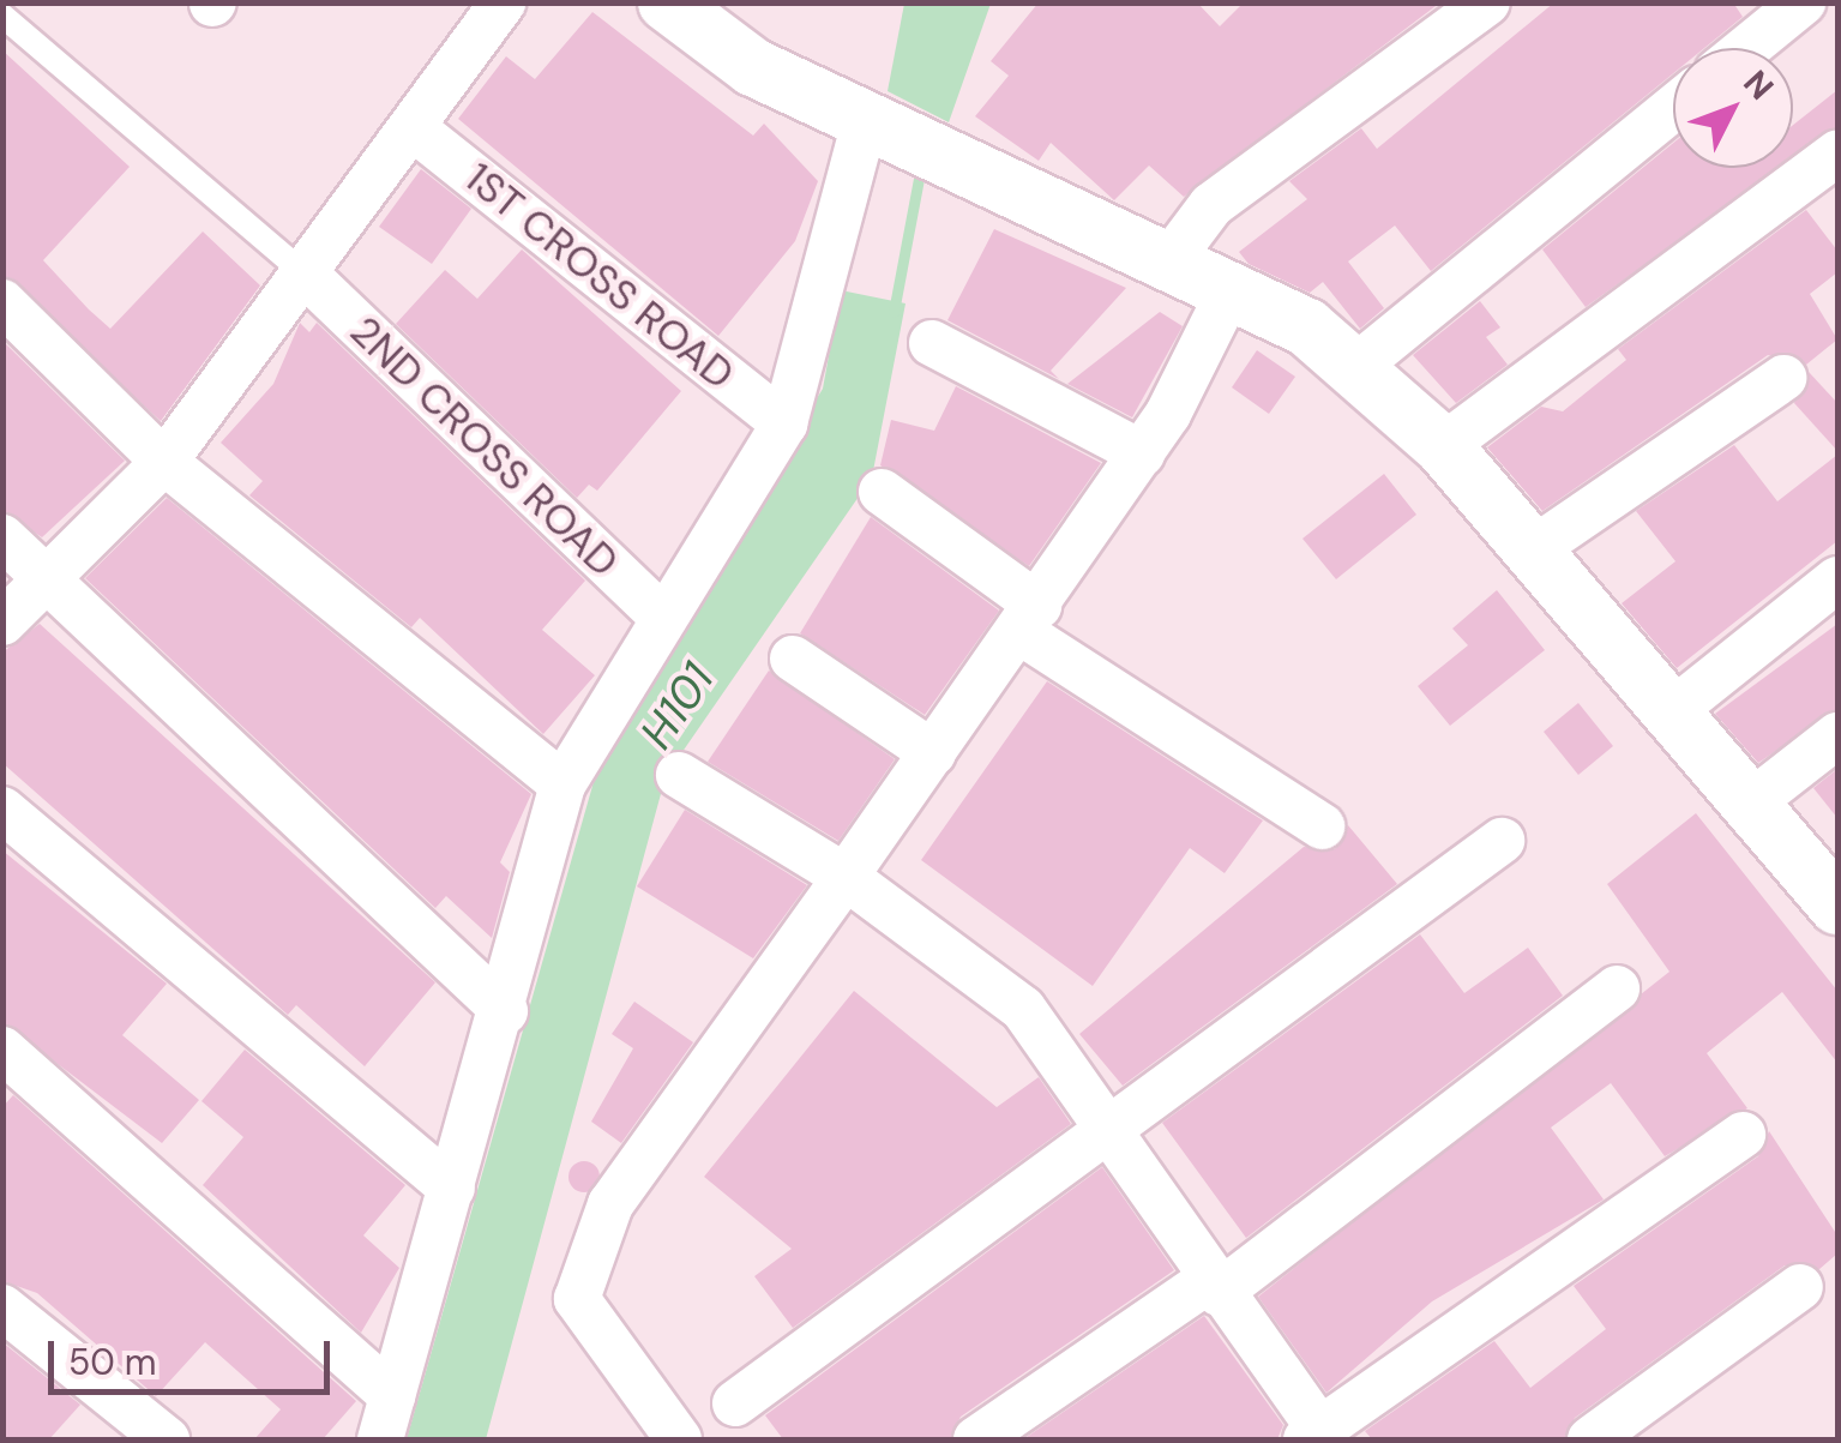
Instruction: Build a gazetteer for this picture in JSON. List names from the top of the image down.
{
  "streets": {
    "street": ["1ST CROSS ROAD", "2ND CROSS ROAD"]
  },
  "water": ["H101"],
  "scale_bar": "50 m",
  "north": "top right"
}
